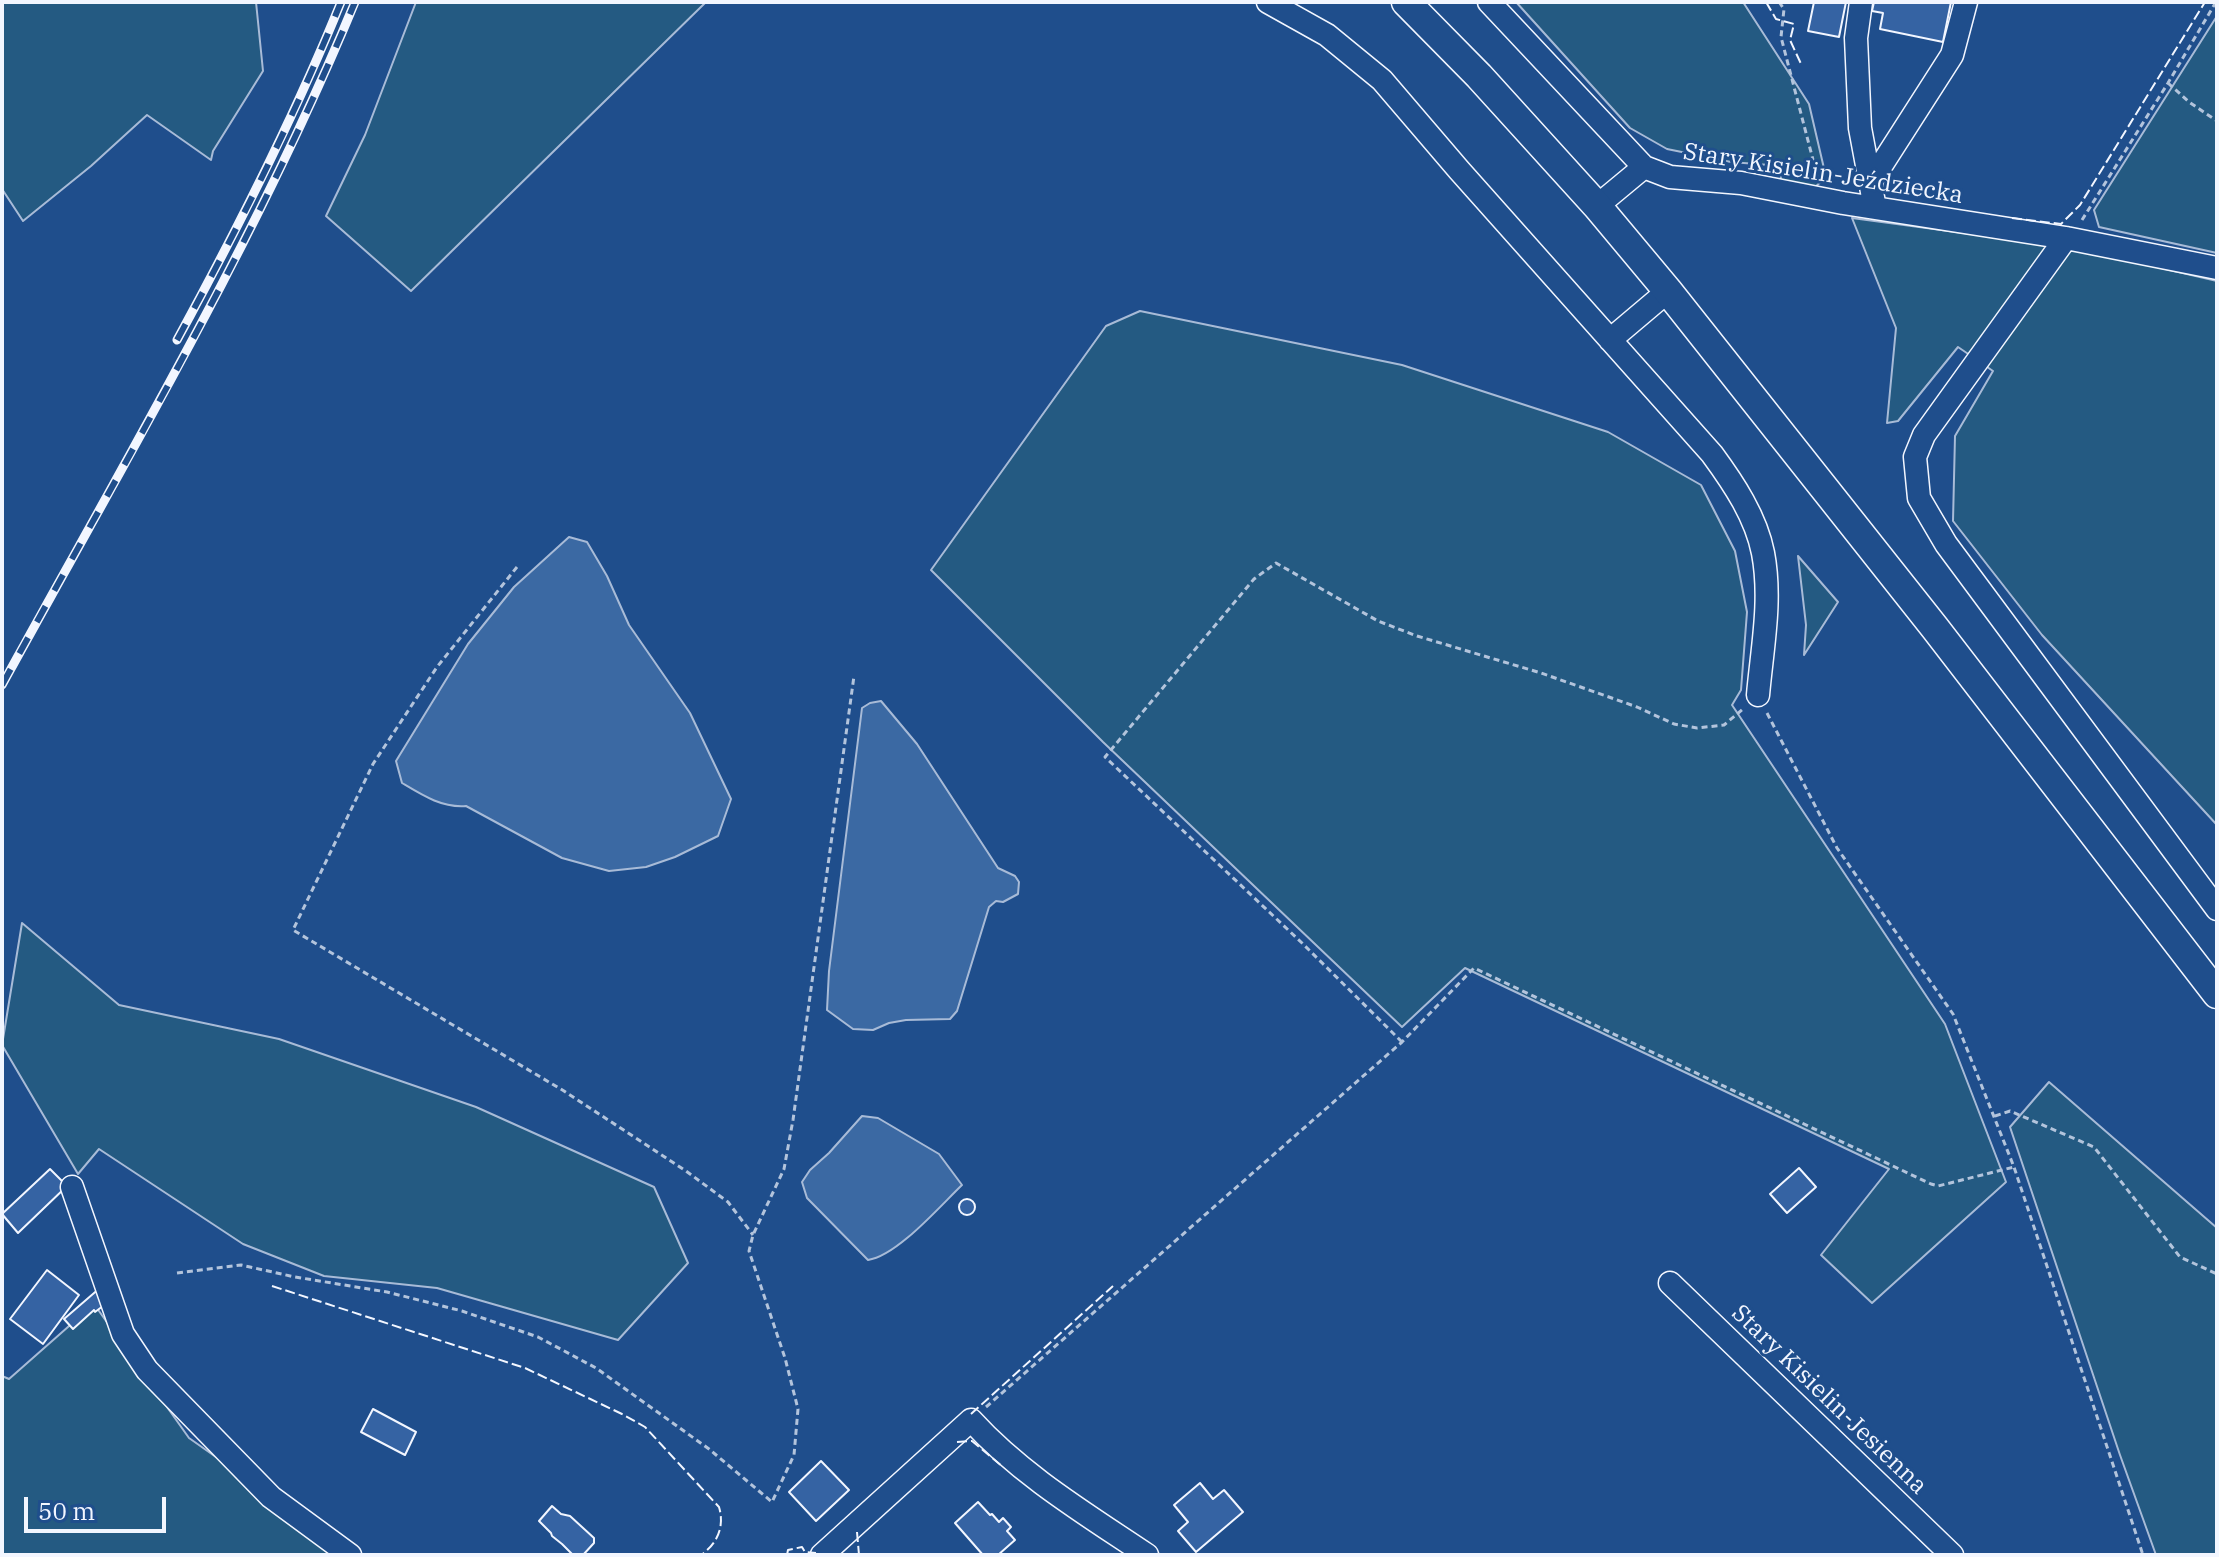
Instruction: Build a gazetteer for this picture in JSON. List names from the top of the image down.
{
  "streets": {
    "street": ["Stary Kisielin-Jeździecka", "Stary Kisielin-Jesienna"]
  },
  "scale_bar": "50 m"
}
